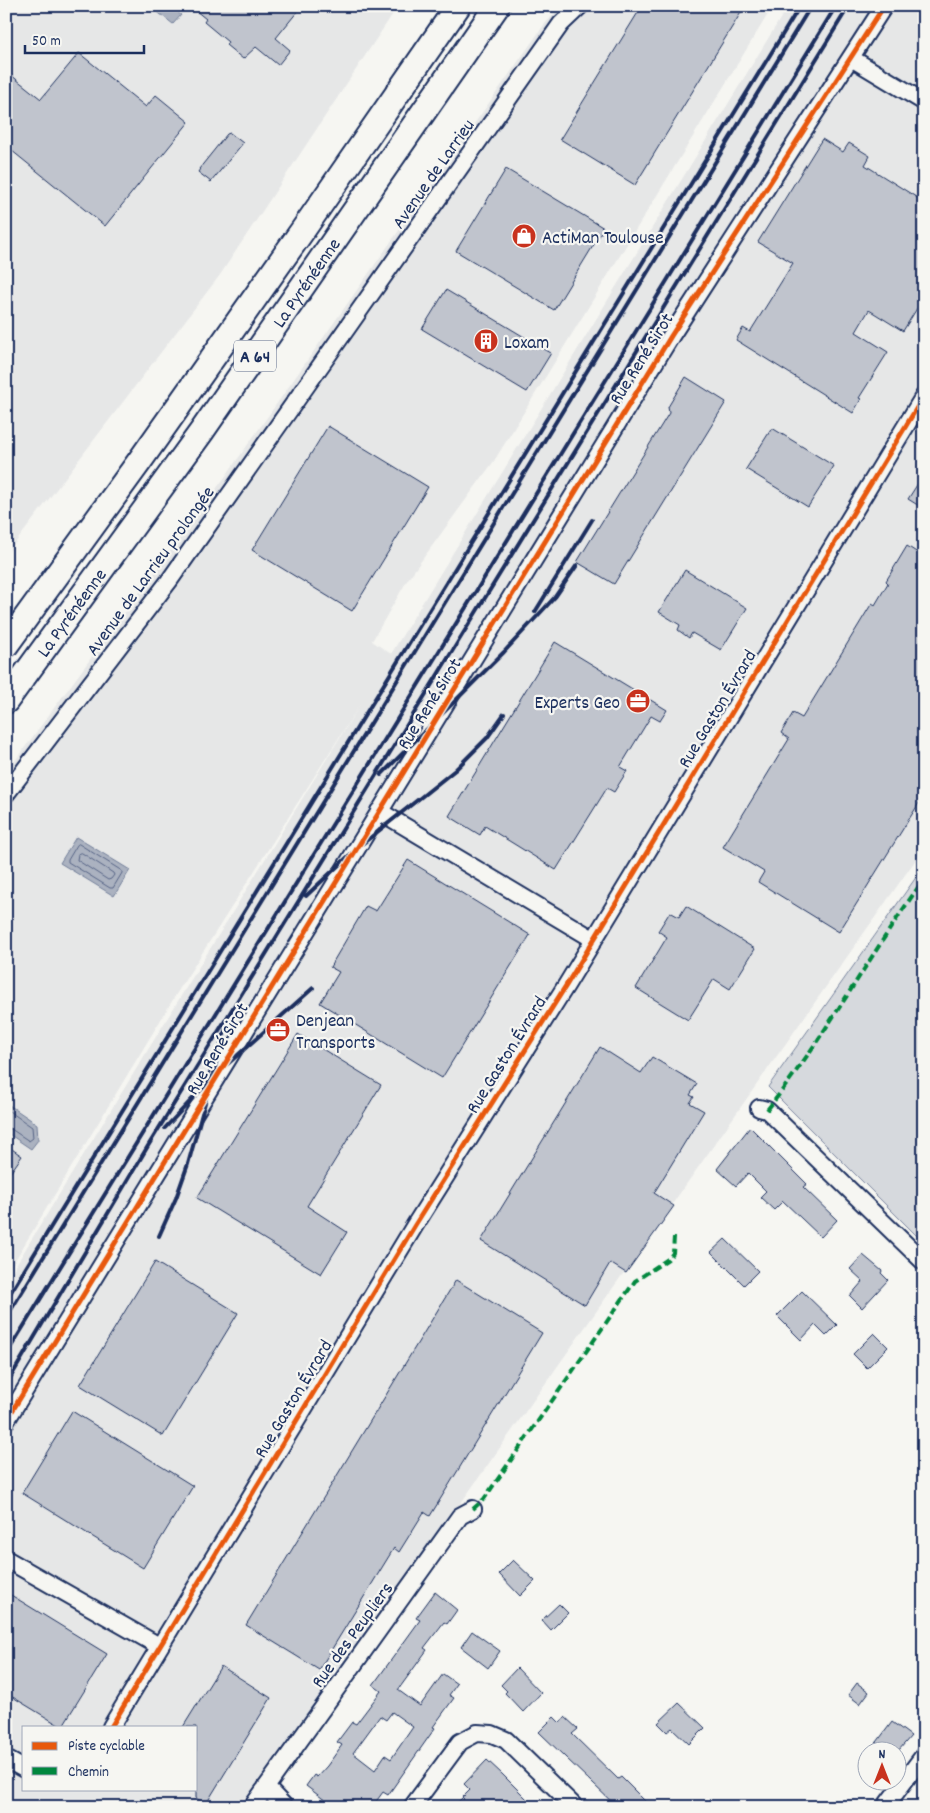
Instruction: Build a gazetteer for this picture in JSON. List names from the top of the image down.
{
  "streets": {
    "highway": ["La Pyrénéenne", "A 64"],
    "street": [
      "Avenue de Larrieu",
      "Rue René Sirot",
      "Avenue de Larrieu prolongée",
      "Rue Gaston Évrard",
      "Rue des Peupliers"
    ]
  },
  "crossings": [
    ["Avenue de Larrieu", "Avenue de Larrieu prolongée"]
  ],
  "places": {
    "shop": ["ActiMan Toulouse"],
    "building": ["Loxam"],
    "office": ["Experts Geo", "Denjean Transports"]
  },
  "legend": ["Piste cyclable", "Chemin"],
  "scale_bar": "50 m",
  "north": "top"
}
